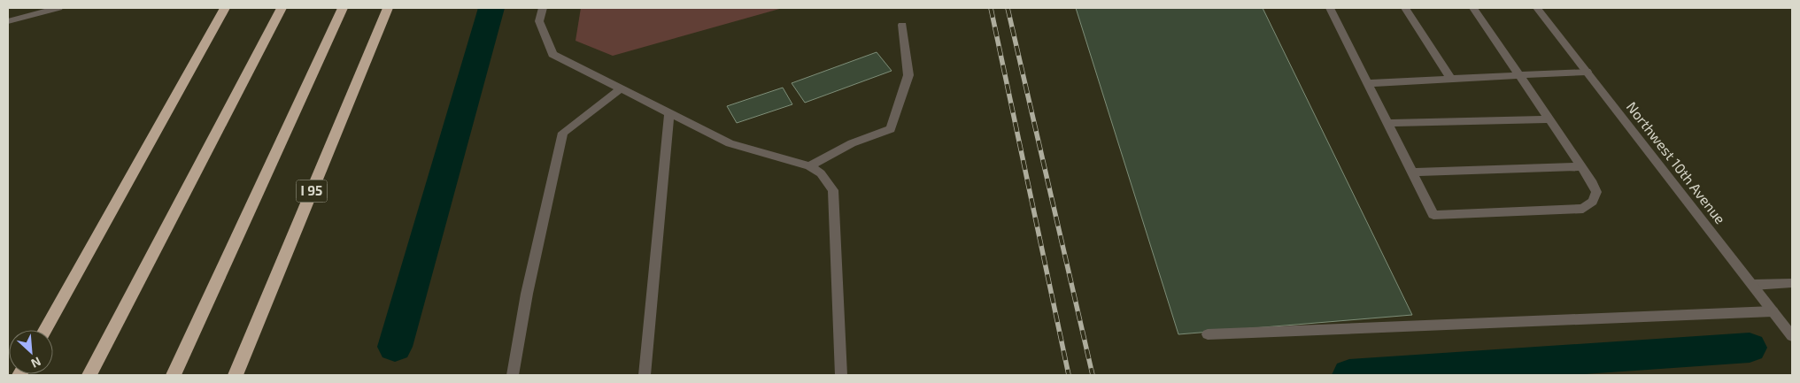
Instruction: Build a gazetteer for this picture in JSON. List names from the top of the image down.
{
  "streets": {
    "highway": ["I 95"],
    "street": ["Northwest 10th Avenue"]
  },
  "north": "bottom right"
}
